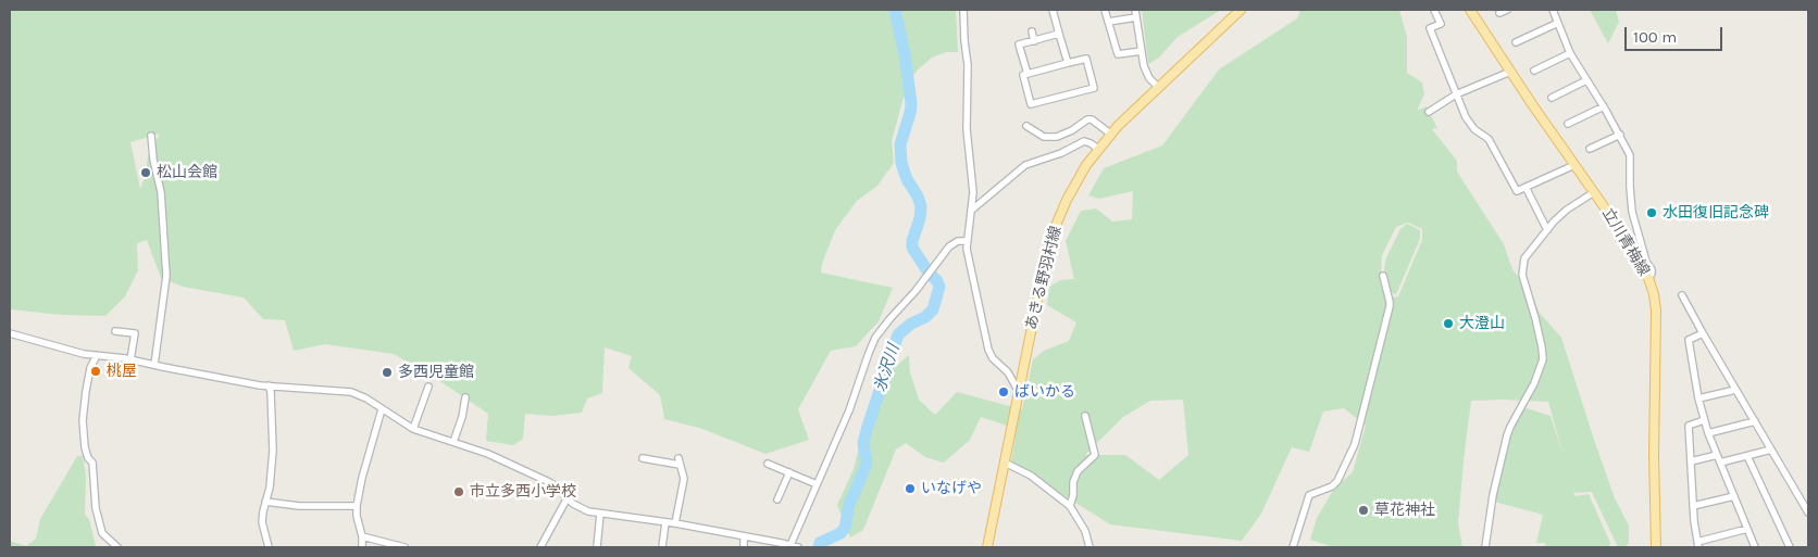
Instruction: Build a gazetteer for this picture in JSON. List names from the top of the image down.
{
  "streets": {
    "main road": ["立川青梅線", "あきる野羽村線"]
  },
  "water": ["氷沢川"],
  "places": [
    "松山会館",
    "水田復旧記念碑",
    "大澄山",
    "桃屋",
    "多西児童館",
    "ばいかる",
    "いなげや",
    "市立多西小学校",
    "草花神社"
  ],
  "scale_bar": "100 m"
}
